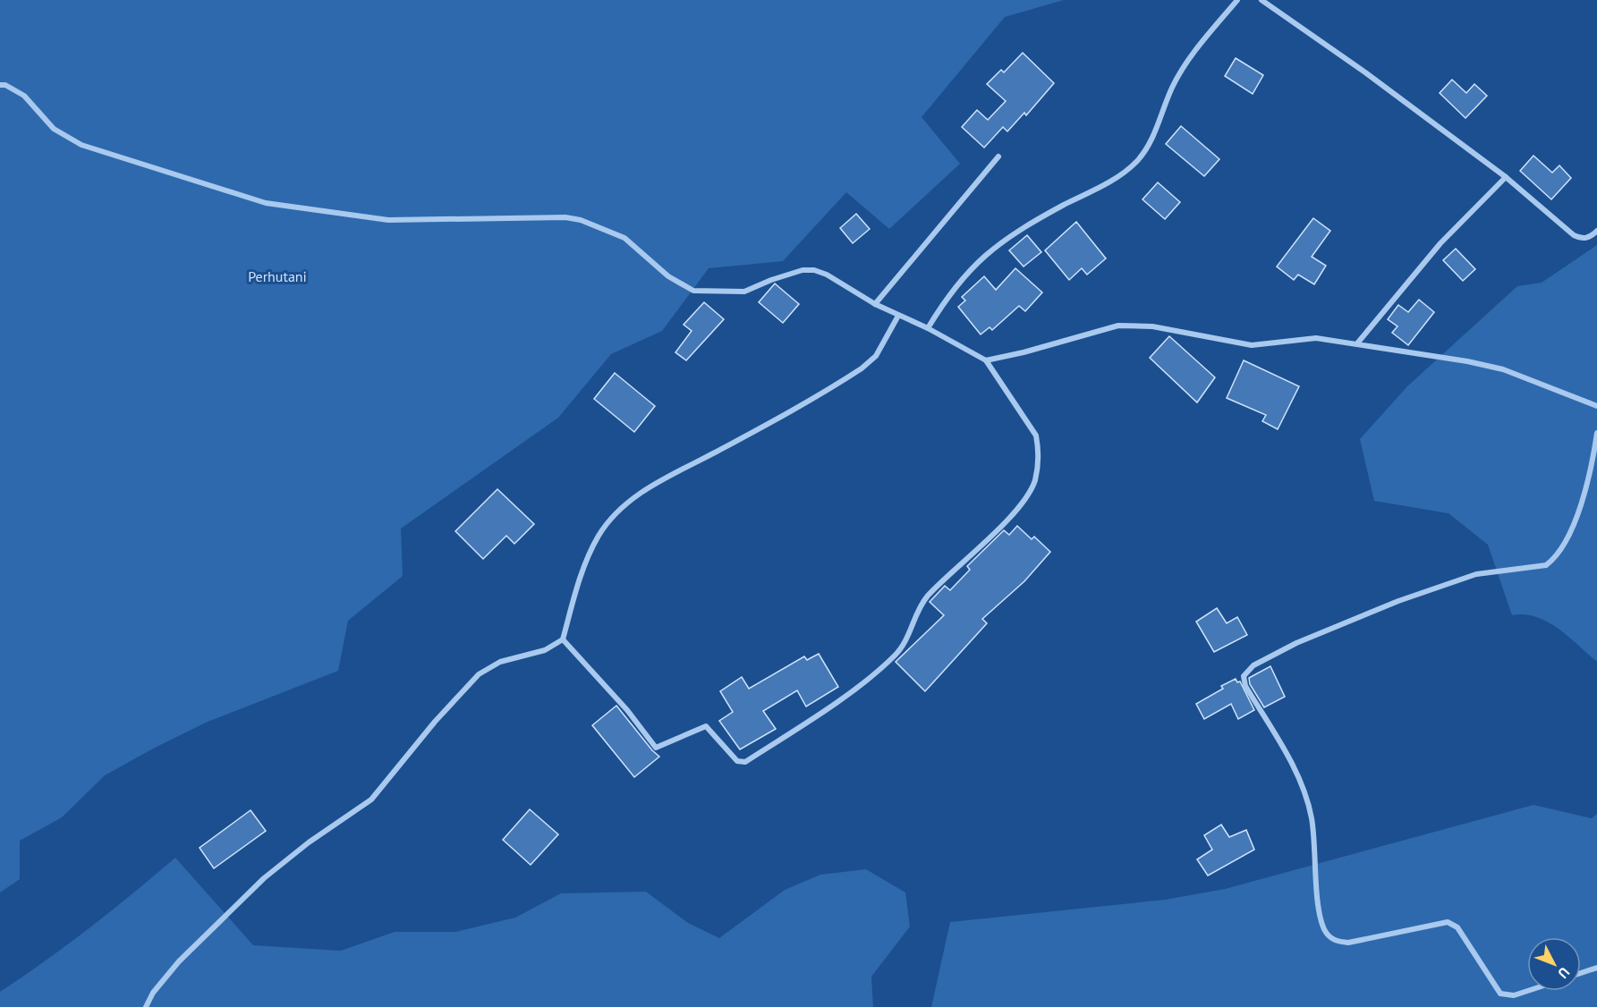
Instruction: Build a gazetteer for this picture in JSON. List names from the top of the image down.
{
  "parks": ["Perhutani"],
  "north": "bottom right"
}
